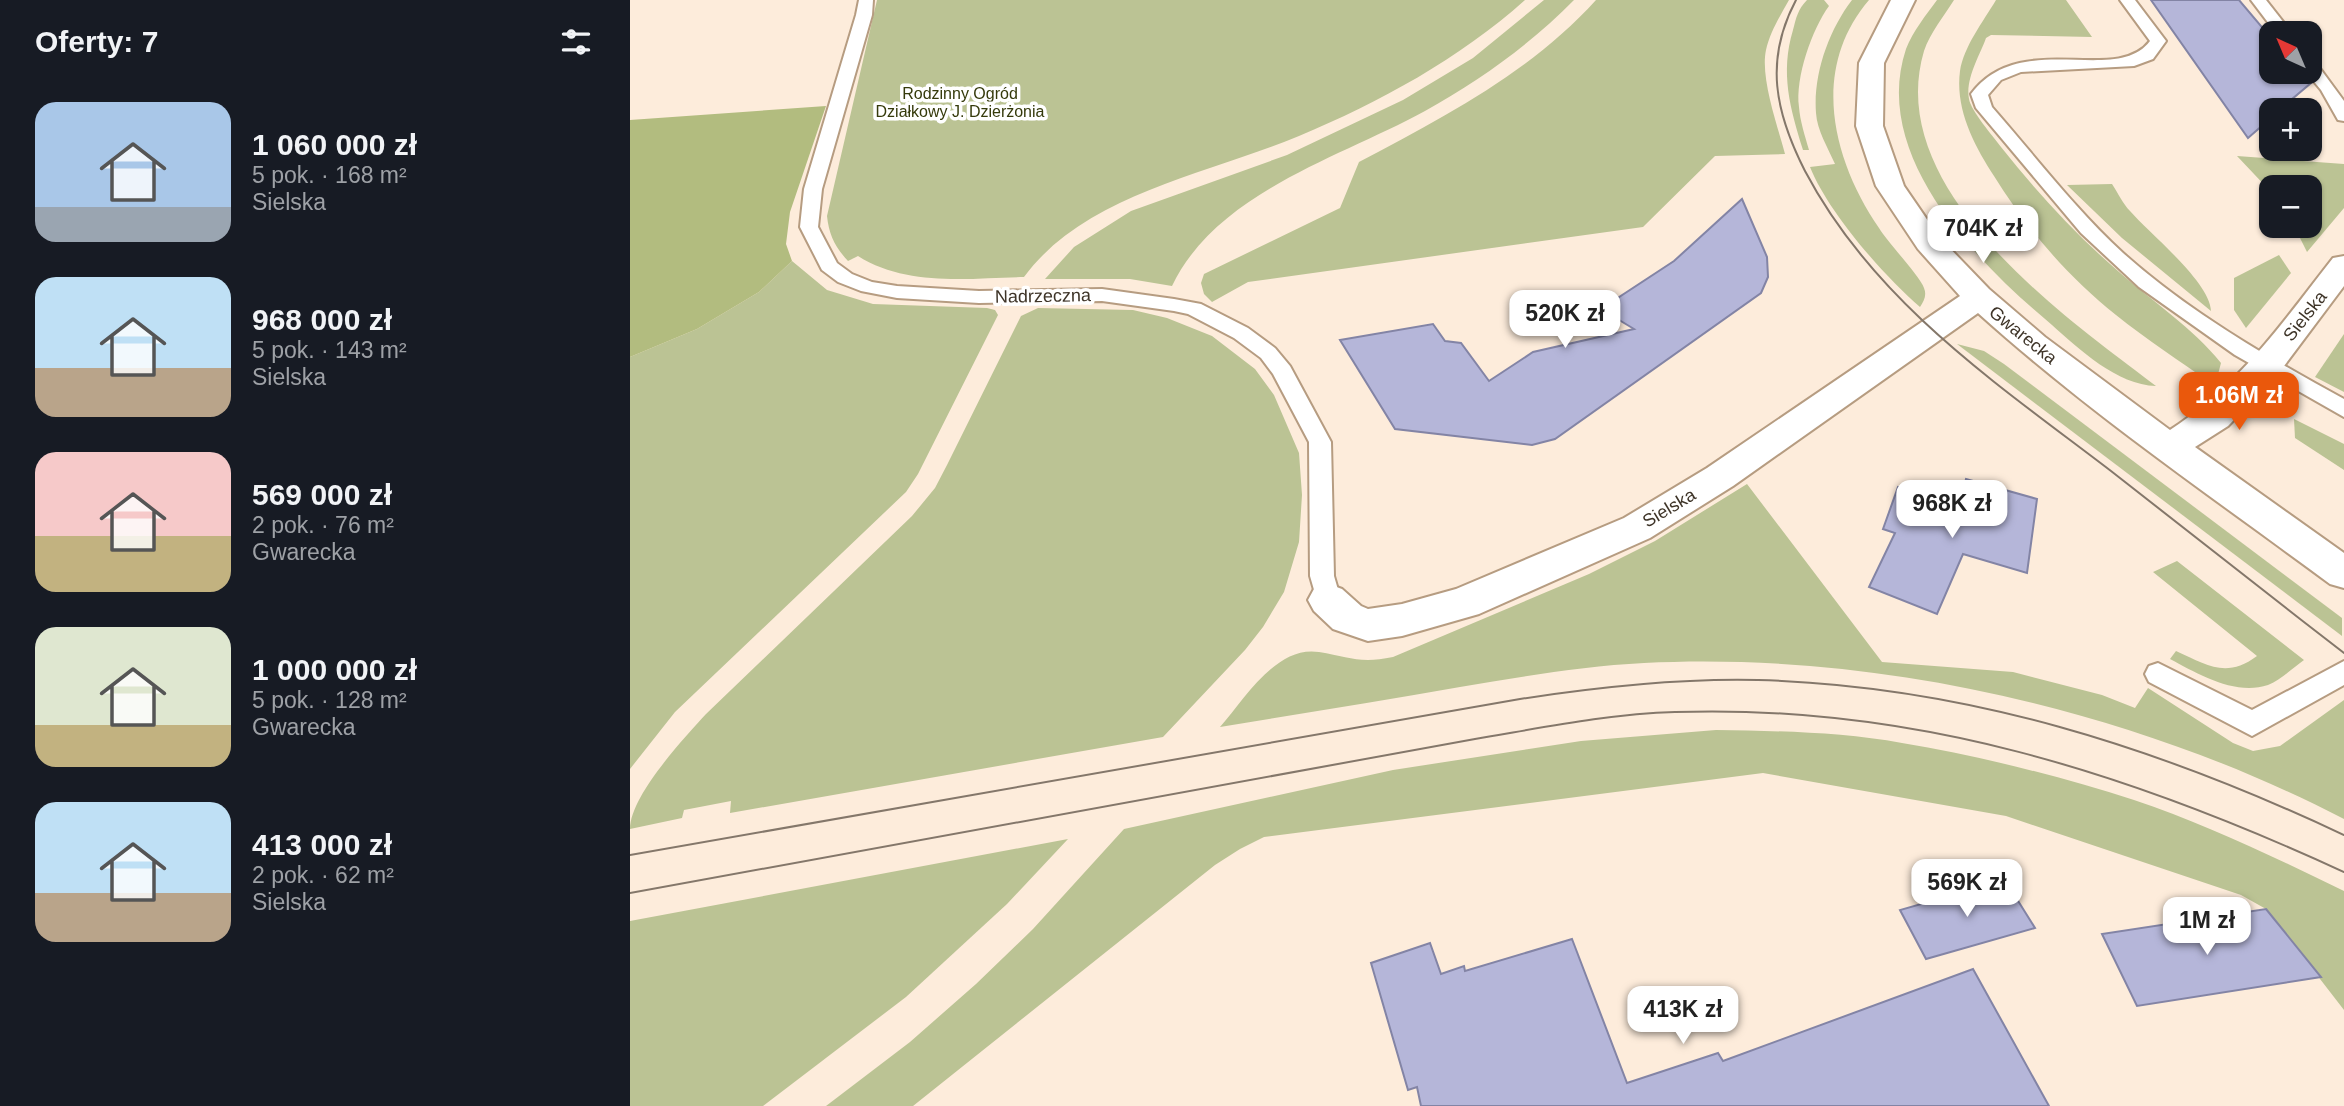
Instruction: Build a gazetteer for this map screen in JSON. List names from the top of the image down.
{
  "streets": {
    "street": ["Sielska", "Gwarecka"],
    "lane": ["Nadrzeczna"]
  },
  "crossings": [
    ["Nadrzeczna", "Sielska"],
    ["Sielska", "Gwarecka"]
  ],
  "parks": ["Rodzinny Ogród Działkowy J. Dzierżonia"],
  "north": "top left",
  "page": {
    "heading": "Oferty: 7",
    "map_buttons": ["+", "−"],
    "list": [
      {
        "name": "1 060 000 zł",
        "note": "5 pok. · 168 m² · Sielska"
      },
      {
        "name": "968 000 zł",
        "note": "5 pok. · 143 m² · Sielska"
      },
      {
        "name": "569 000 zł",
        "note": "2 pok. · 76 m² · Gwarecka"
      },
      {
        "name": "1 000 000 zł",
        "note": "5 pok. · 128 m² · Gwarecka"
      },
      {
        "name": "413 000 zł",
        "note": "2 pok. · 62 m² · Sielska"
      }
    ],
    "price": [
      "704K zł",
      "520K zł",
      "1.06M zł",
      "968K zł",
      "569K zł",
      "1M zł",
      "413K zł"
    ]
  }
}
